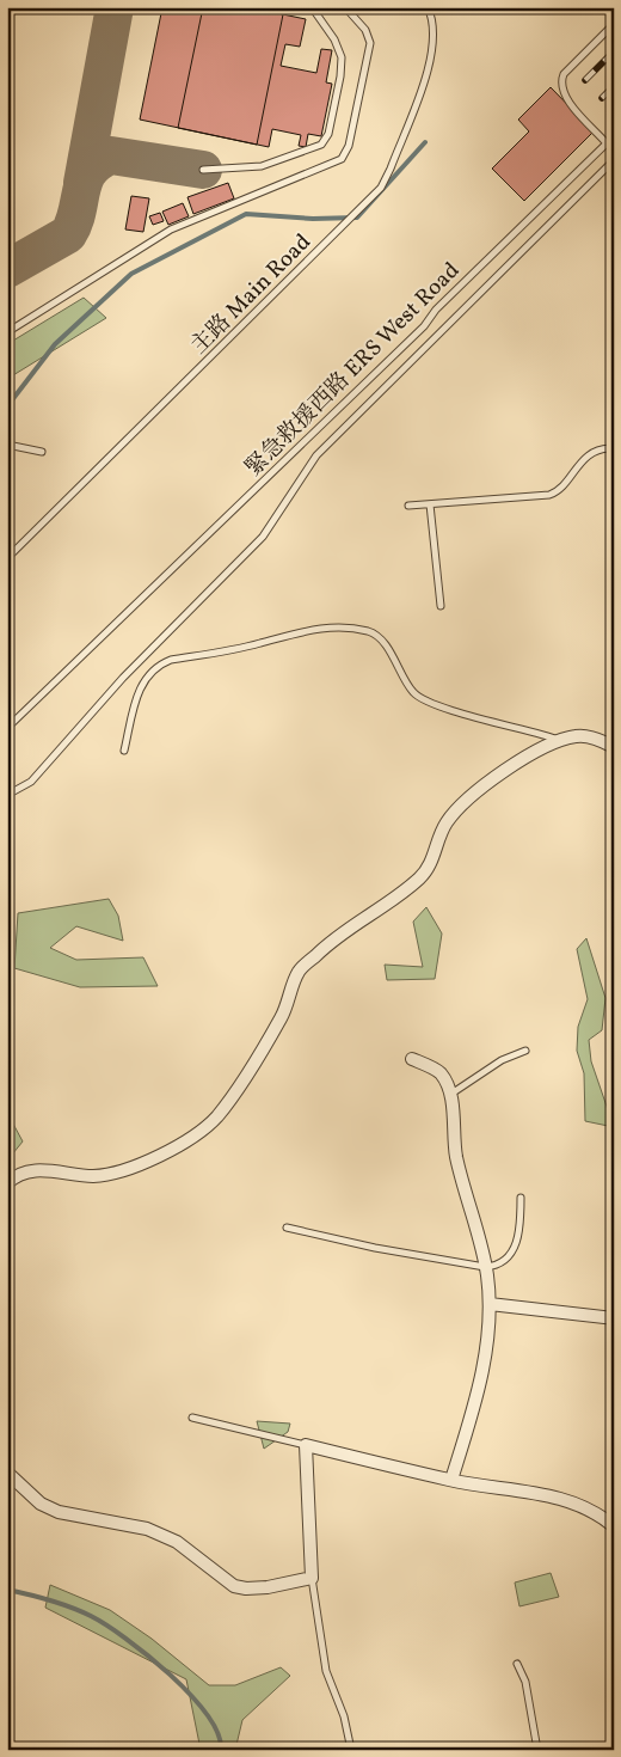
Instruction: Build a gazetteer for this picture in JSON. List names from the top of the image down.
{
  "streets": {
    "lane": ["主路 Main Road", "緊急救援西路 ERS West Road"]
  }
}
